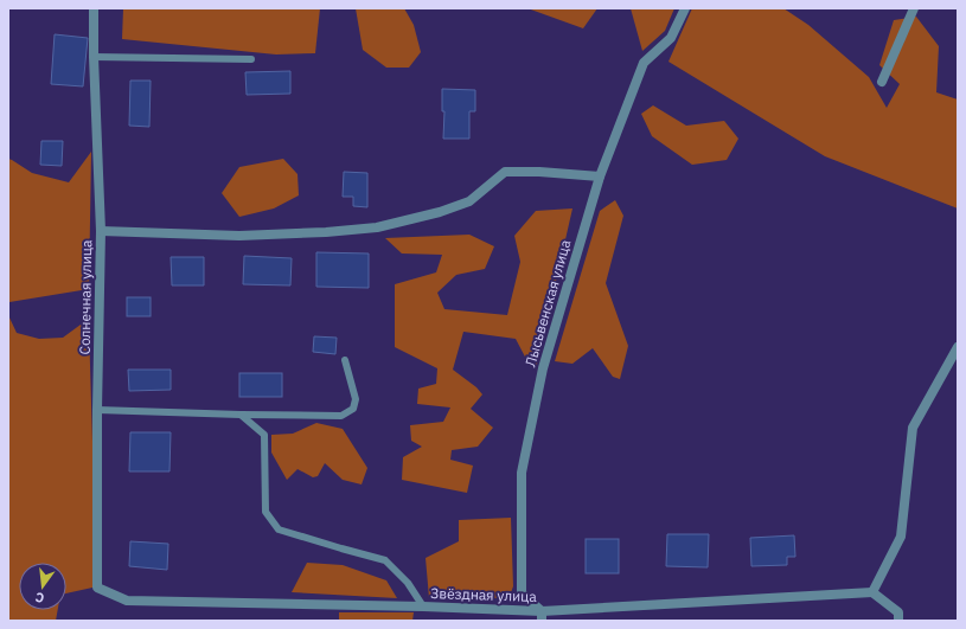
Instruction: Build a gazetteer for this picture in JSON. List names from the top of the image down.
{
  "streets": {
    "street": ["Солнечная улица", "Лысьвенская улица", "Звёздная улица"]
  },
  "crossings": [
    ["Солнечная улица", "Звёздная улица"],
    ["Лысьвенская улица", "Звёздная улица"]
  ],
  "north": "bottom"
}
